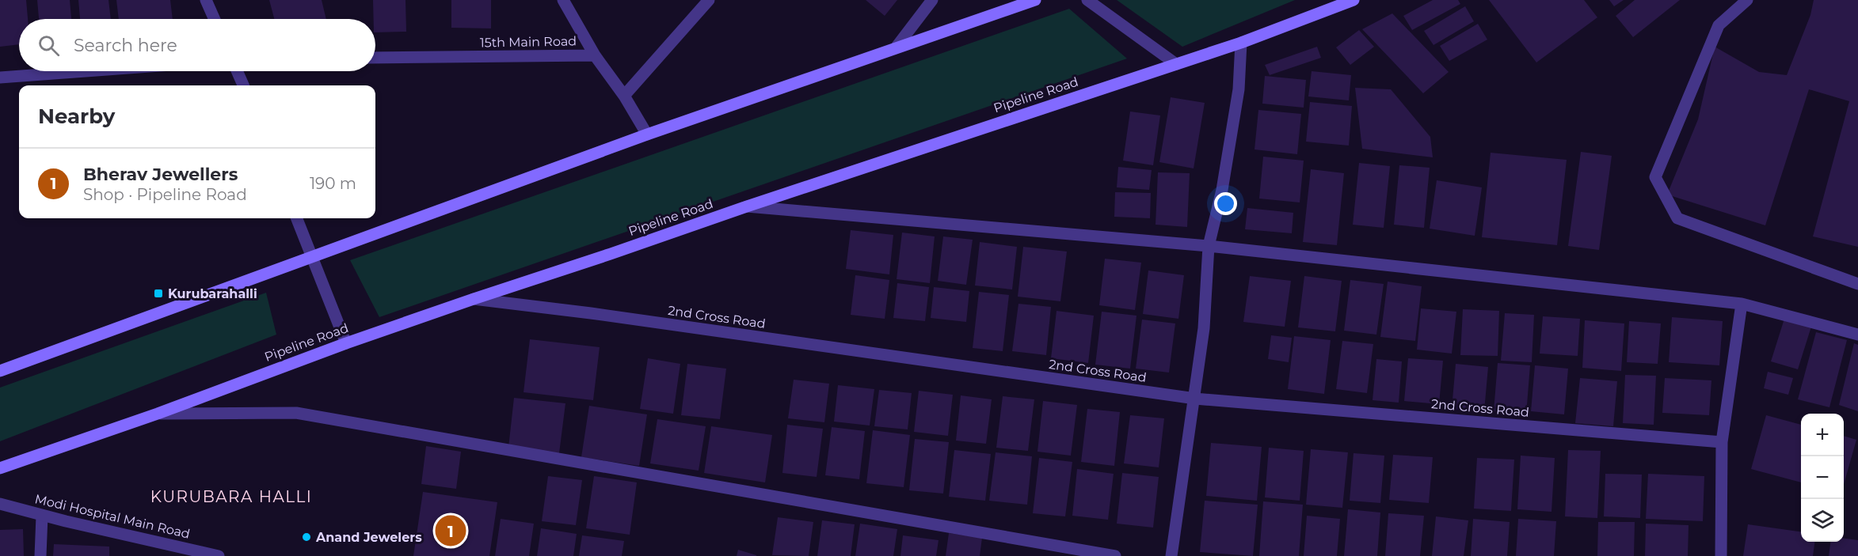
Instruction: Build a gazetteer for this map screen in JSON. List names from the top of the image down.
{
  "streets": {
    "main road": ["Pipeline Road"],
    "street": ["15th Main Road", "2nd Cross Road", "Modi Hospital Main Road"]
  },
  "crossings": [
    ["Pipeline Road", "2nd Cross Road"]
  ],
  "districts": ["KURUBARA HALLI"],
  "places": {
    "transit": ["Kurubarahalli"],
    "other": ["Anand Jewelers"]
  },
  "page": {
    "search": "Search here",
    "heading": "Nearby",
    "list": [
      {
        "mark": "1",
        "name": "Bherav Jewellers",
        "note": "Shop · Pipeline Road",
        "value": "190 m"
      }
    ],
    "map_buttons": ["+", "−"],
    "pins": "1"
  }
}
